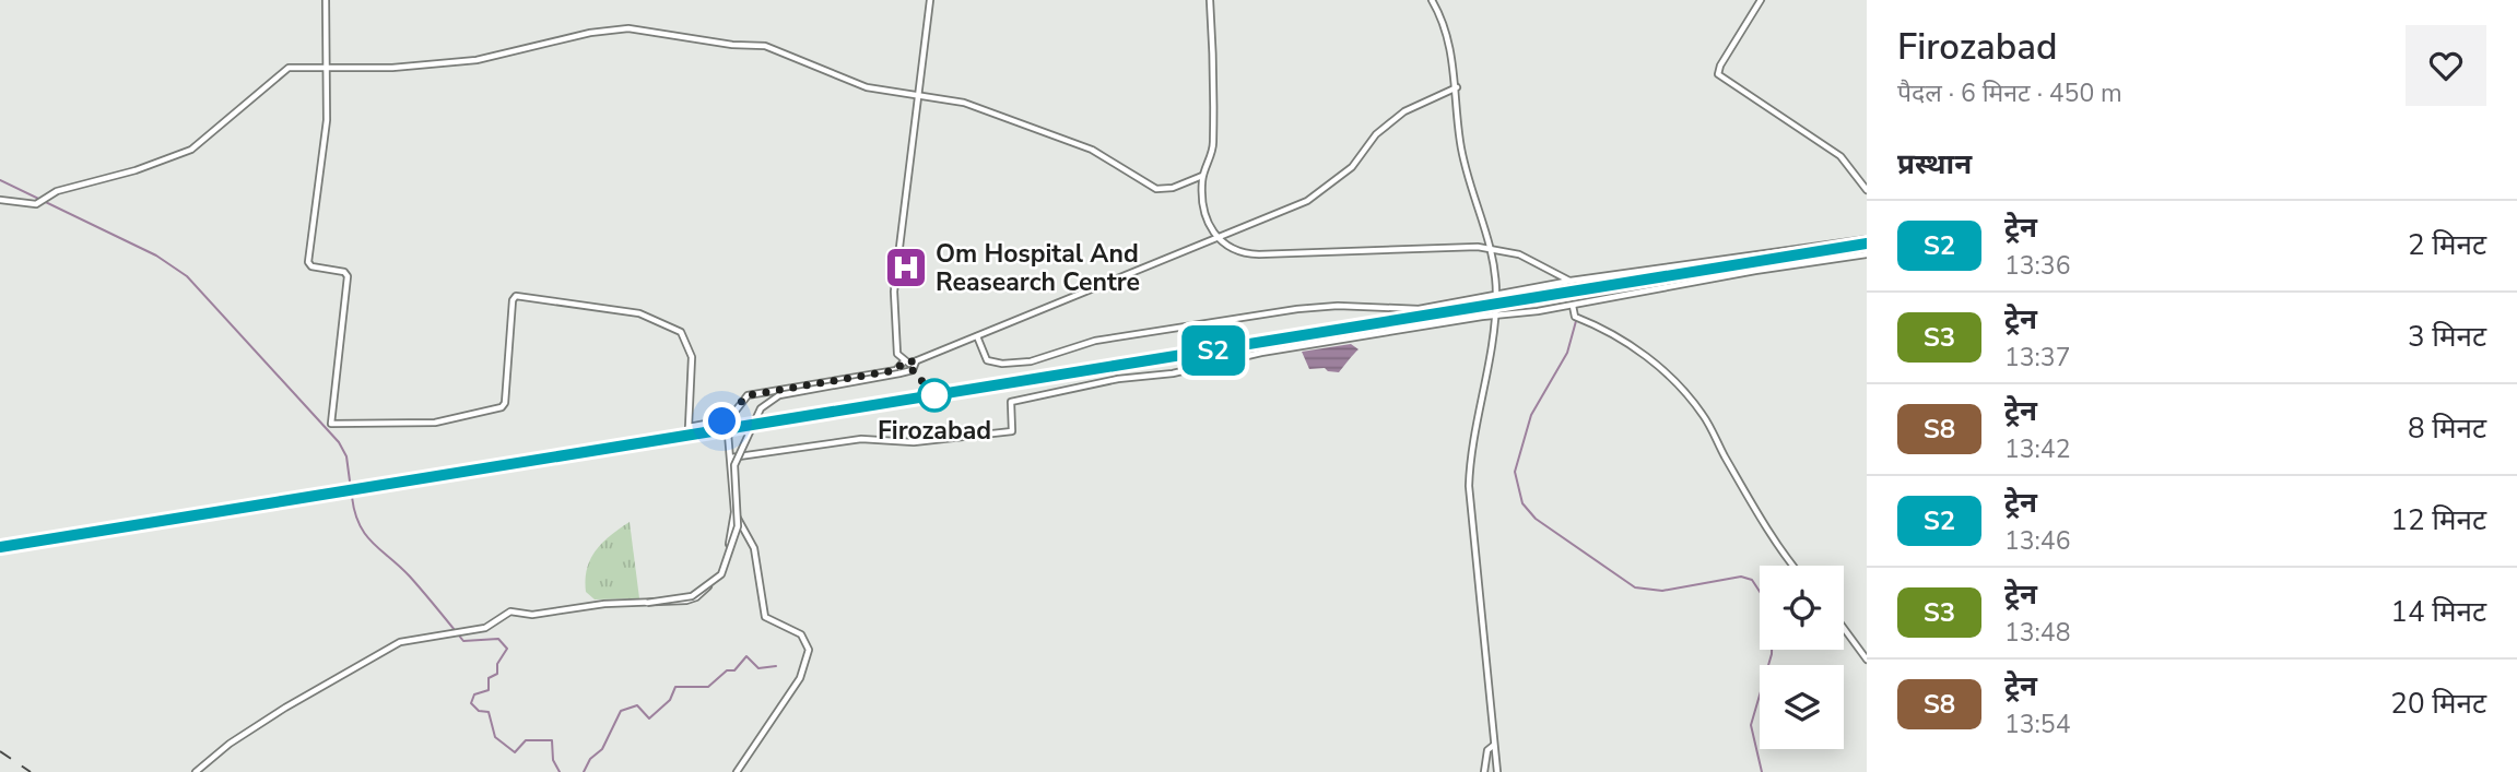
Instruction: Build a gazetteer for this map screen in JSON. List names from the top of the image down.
{
  "places": {
    "hospital": ["Om Hospital And Reasearch Centre"],
    "other": ["Firozabad"]
  },
  "page": {
    "on_map": "S2",
    "heading": [
      ["Firozabad", "पैदल · 6 मिनट · 450 m"],
      "प्रस्थान"
    ],
    "list": [
      {
        "mark": "S2",
        "name": "ट्रेन",
        "note": "13:36",
        "value": "2 मिनट"
      },
      {
        "mark": "S3",
        "name": "ट्रेन",
        "note": "13:37",
        "value": "3 मिनट"
      },
      {
        "mark": "S8",
        "name": "ट्रेन",
        "note": "13:42",
        "value": "8 मिनट"
      },
      {
        "mark": "S2",
        "name": "ट्रेन",
        "note": "13:46",
        "value": "12 मिनट"
      },
      {
        "mark": "S3",
        "name": "ट्रेन",
        "note": "13:48",
        "value": "14 मिनट"
      },
      {
        "mark": "S8",
        "name": "ट्रेन",
        "note": "13:54",
        "value": "20 मिनट"
      }
    ]
  }
}
